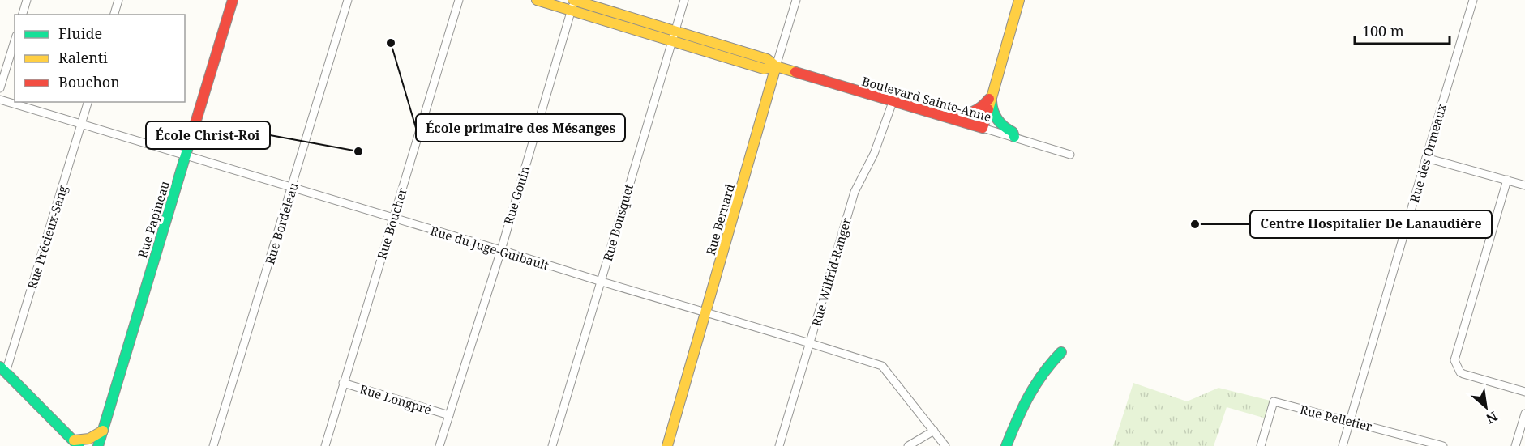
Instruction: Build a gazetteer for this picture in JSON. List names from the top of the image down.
{
  "streets": {
    "street": [
      "Boulevard Sainte-Anne",
      "Rue des Ormeaux",
      "Rue Gouin",
      "Rue Papineau",
      "Rue Bernard",
      "Rue Bousquet",
      "Rue Bordeleau",
      "Rue Boucher",
      "Rue Précieux-Sang",
      "Rue du Juge-Guibault",
      "Rue Wilfrid-Ranger",
      "Rue Longpré",
      "Rue Pelletier"
    ]
  },
  "crossings": [
    ["Boulevard Sainte-Anne", "Rue Gouin"],
    ["Boulevard Sainte-Anne", "Rue Bernard"],
    ["Boulevard Sainte-Anne", "Rue Bousquet"],
    ["Boulevard Sainte-Anne", "Rue Wilfrid-Ranger"],
    ["Rue des Ormeaux", "Rue Pelletier"],
    ["Rue Gouin", "Rue du Juge-Guibault"],
    ["Rue Gouin", "Rue Longpré"],
    ["Rue Papineau", "Rue du Juge-Guibault"],
    ["Rue Bernard", "Rue du Juge-Guibault"],
    ["Rue Bousquet", "Rue du Juge-Guibault"],
    ["Rue Bordeleau", "Rue du Juge-Guibault"],
    ["Rue Boucher", "Rue du Juge-Guibault"],
    ["Rue Boucher", "Rue Longpré"],
    ["Rue Précieux-Sang", "Rue du Juge-Guibault"],
    ["Rue du Juge-Guibault", "Rue Wilfrid-Ranger"]
  ],
  "places": ["École primaire des Mésanges", "École Christ-Roi", "Centre Hospitalier De Lanaudière"],
  "legend": ["Fluide", "Ralenti", "Bouchon"],
  "scale_bar": "100 m",
  "north": "bottom right"
}
